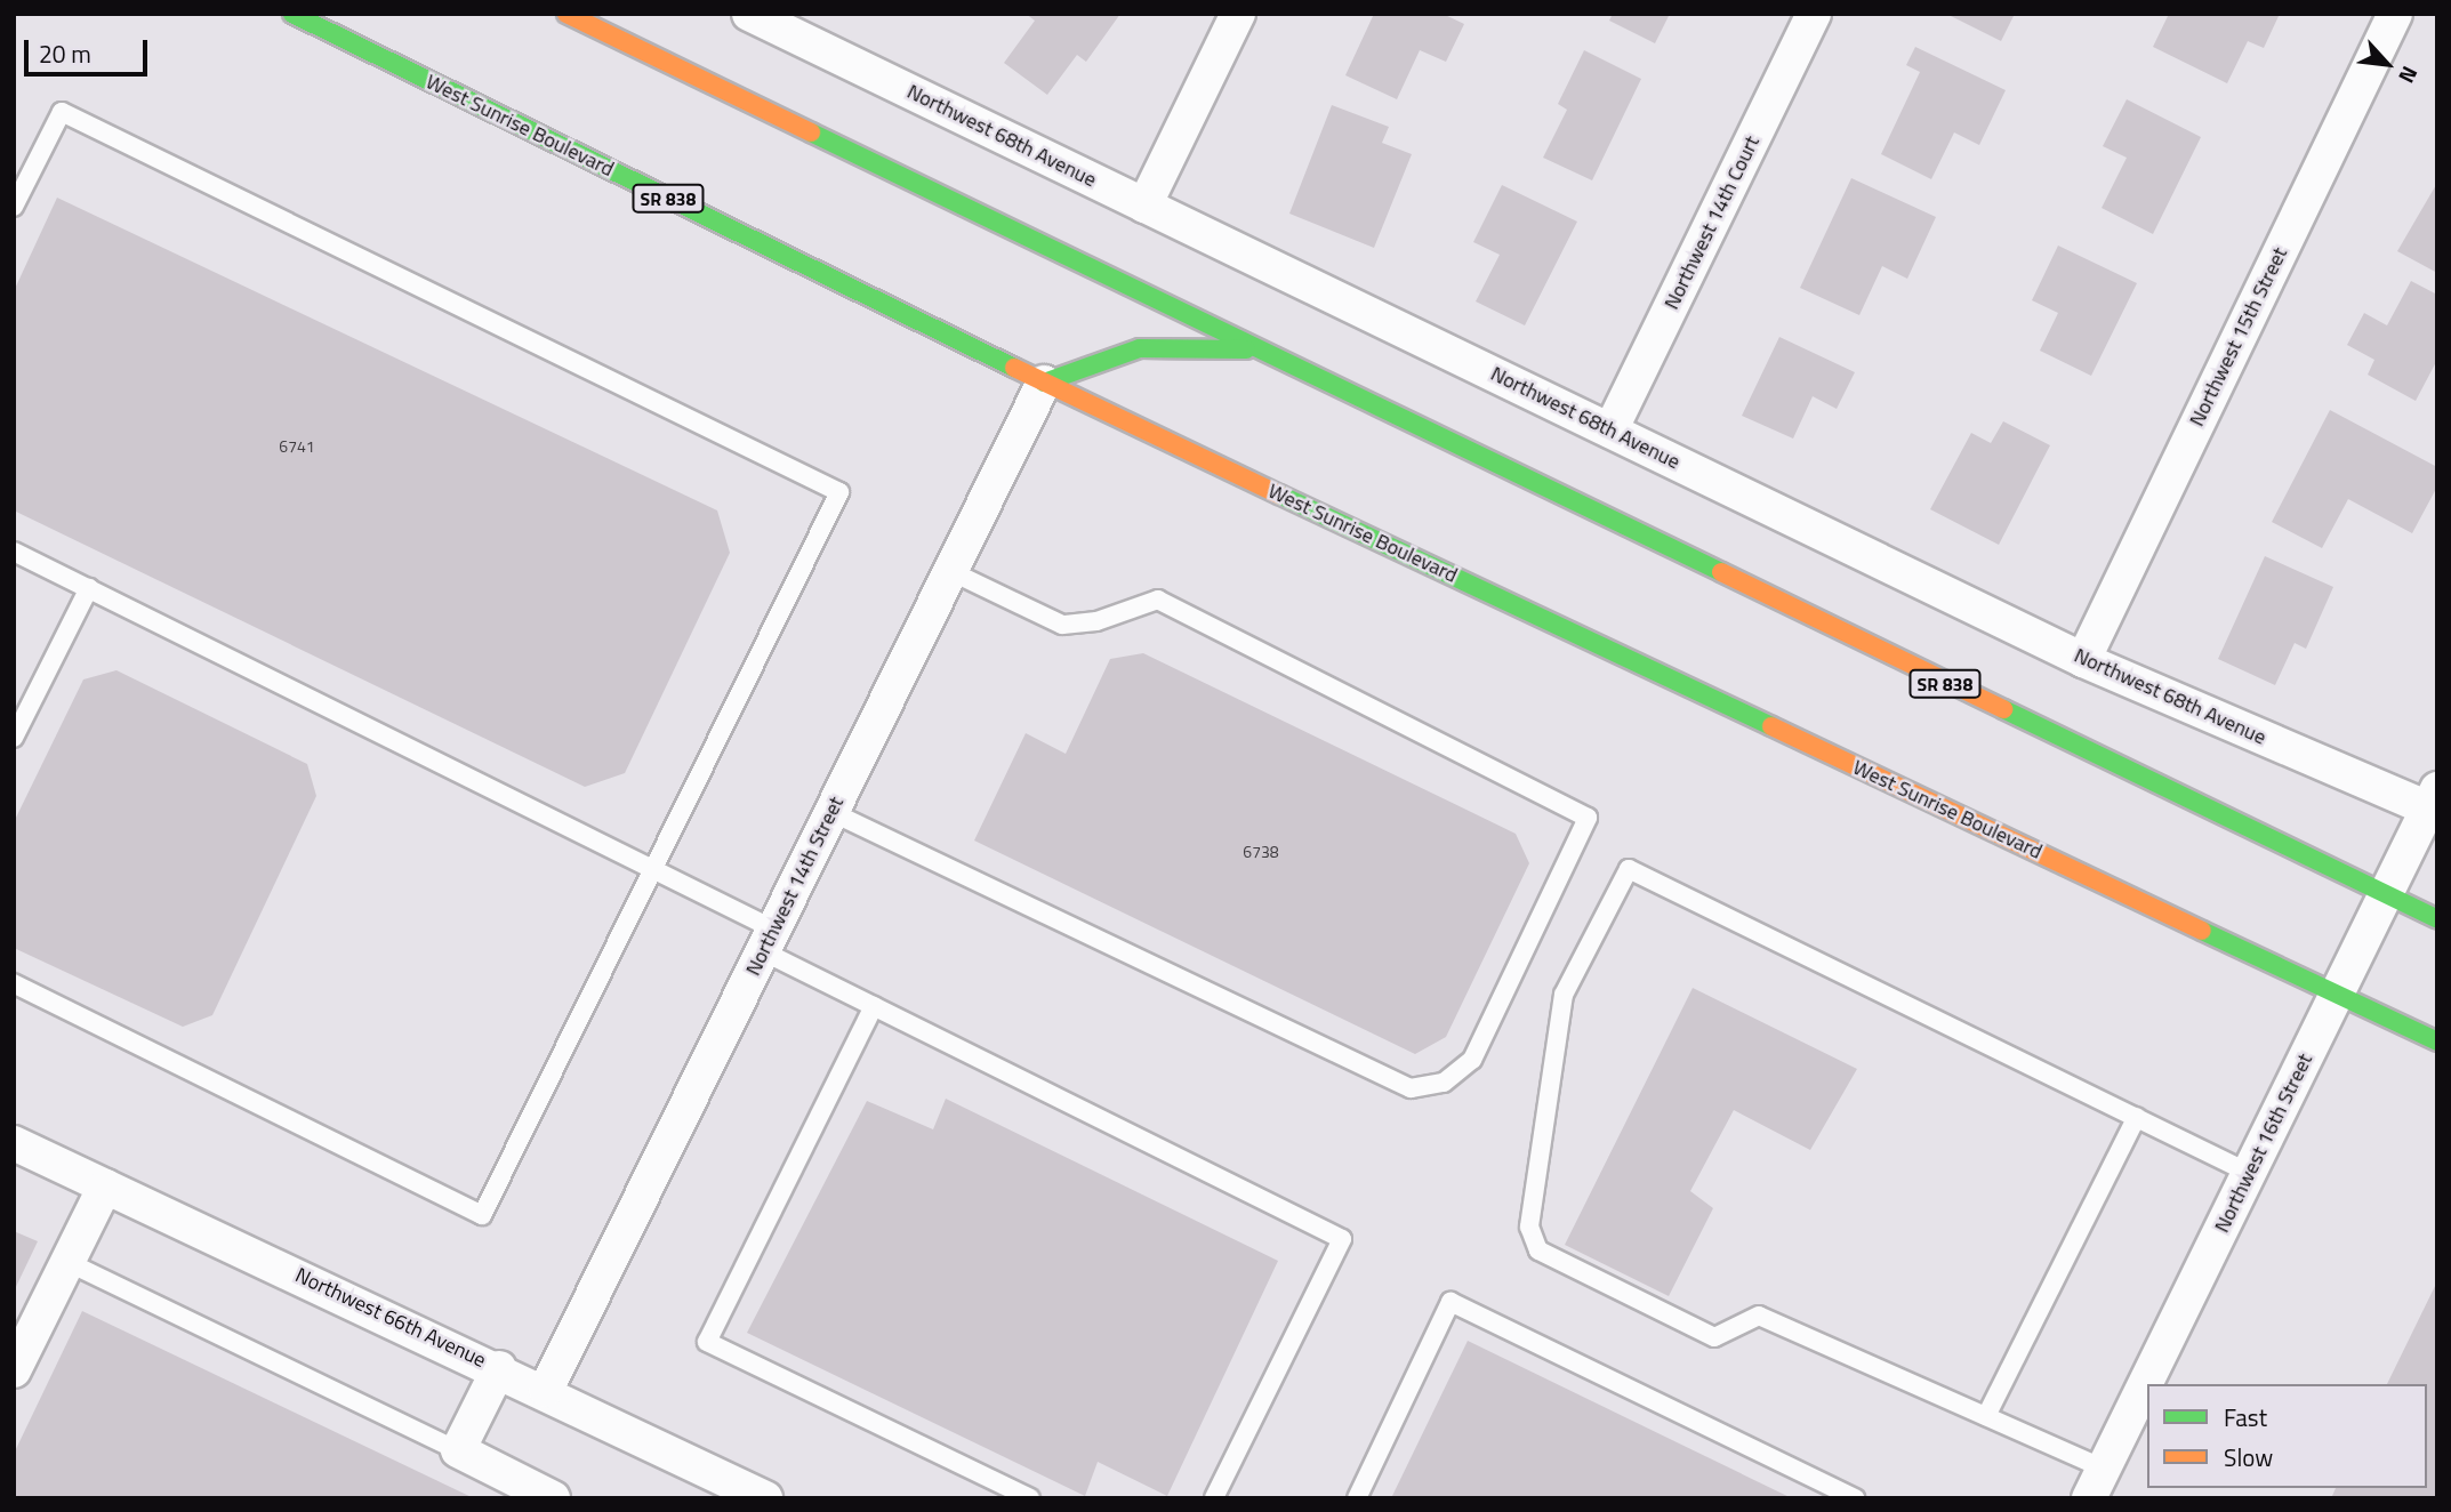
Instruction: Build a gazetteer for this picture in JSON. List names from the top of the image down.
{
  "streets": {
    "highway": ["West Sunrise Boulevard", "SR 838"],
    "street": [
      "Northwest 68th Avenue",
      "Northwest 14th Court",
      "Northwest 15th Street",
      "Northwest 14th Street",
      "Northwest 16th Street",
      "Northwest 66th Avenue"
    ]
  },
  "crossings": [
    ["West Sunrise Boulevard", "Northwest 14th Street"],
    ["West Sunrise Boulevard", "Northwest 16th Street"],
    ["Northwest 68th Avenue", "Northwest 14th Court"],
    ["Northwest 68th Avenue", "Northwest 15th Street"],
    ["Northwest 68th Avenue", "Northwest 16th Street"],
    ["SR 838", "Northwest 16th Street"],
    ["Northwest 14th Street", "Northwest 66th Avenue"]
  ],
  "house_numbers": ["6741", "6738"],
  "legend": ["Fast", "Slow"],
  "scale_bar": "20 m",
  "north": "bottom right"
}
